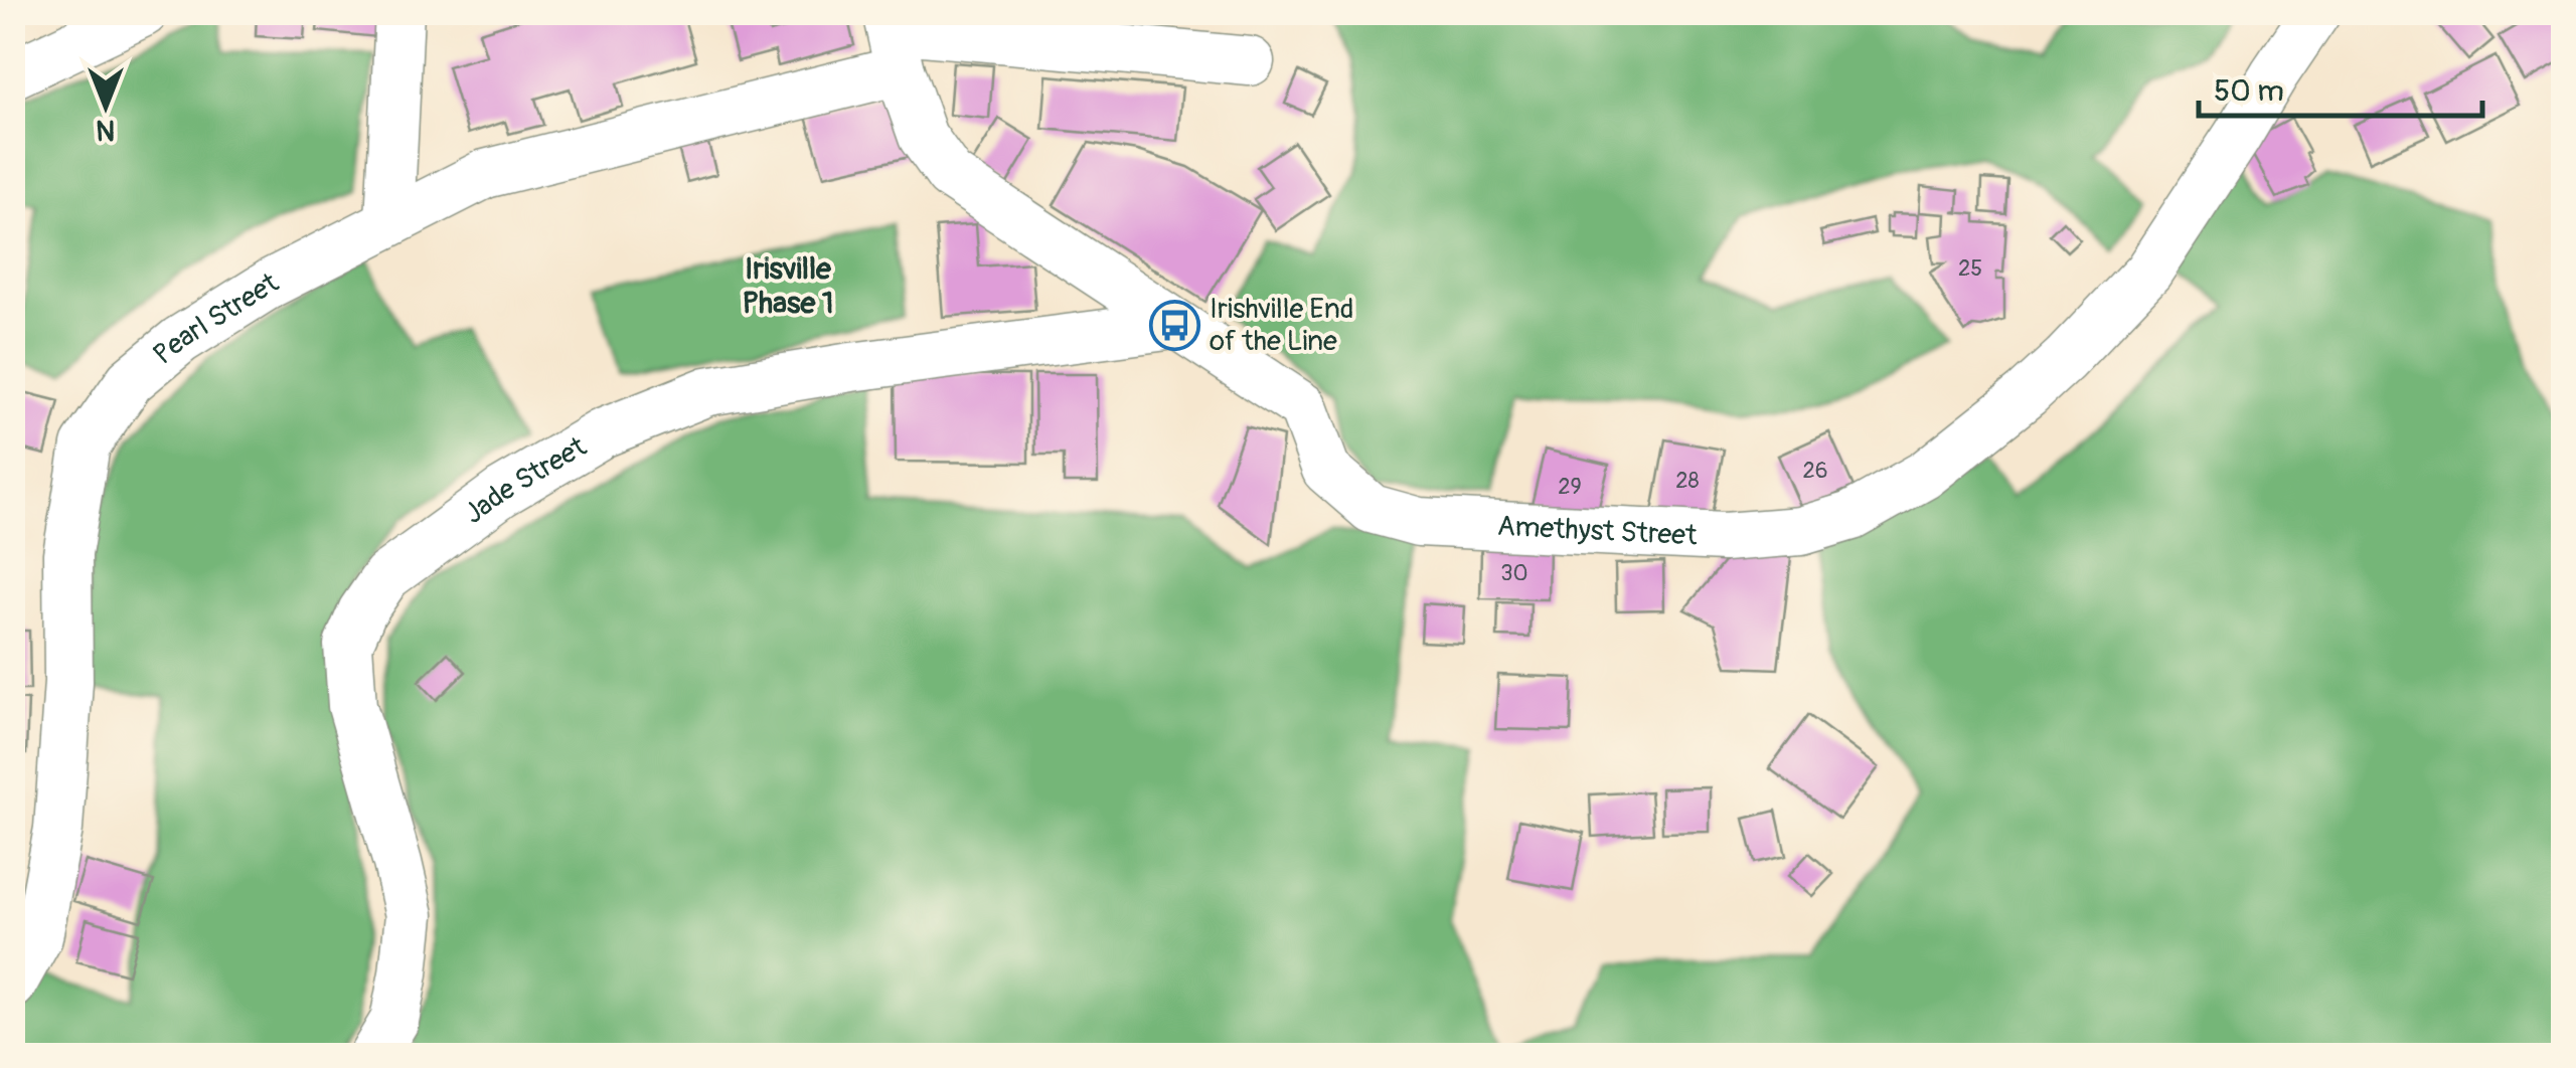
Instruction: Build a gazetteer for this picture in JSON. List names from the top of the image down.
{
  "streets": {
    "street": ["Pearl Street", "Jade Street", "Amethyst Street"]
  },
  "crossings": [
    ["Pearl Street", "Amethyst Street"],
    ["Jade Street", "Amethyst Street"]
  ],
  "districts": ["Irisville Phase 1"],
  "places": {
    "bus stop": ["Irishville End of the Line"]
  },
  "house_numbers": [
    "25",
    "26",
    "28",
    "29",
    "30"
  ],
  "scale_bar": "50 m",
  "north": "bottom"
}
